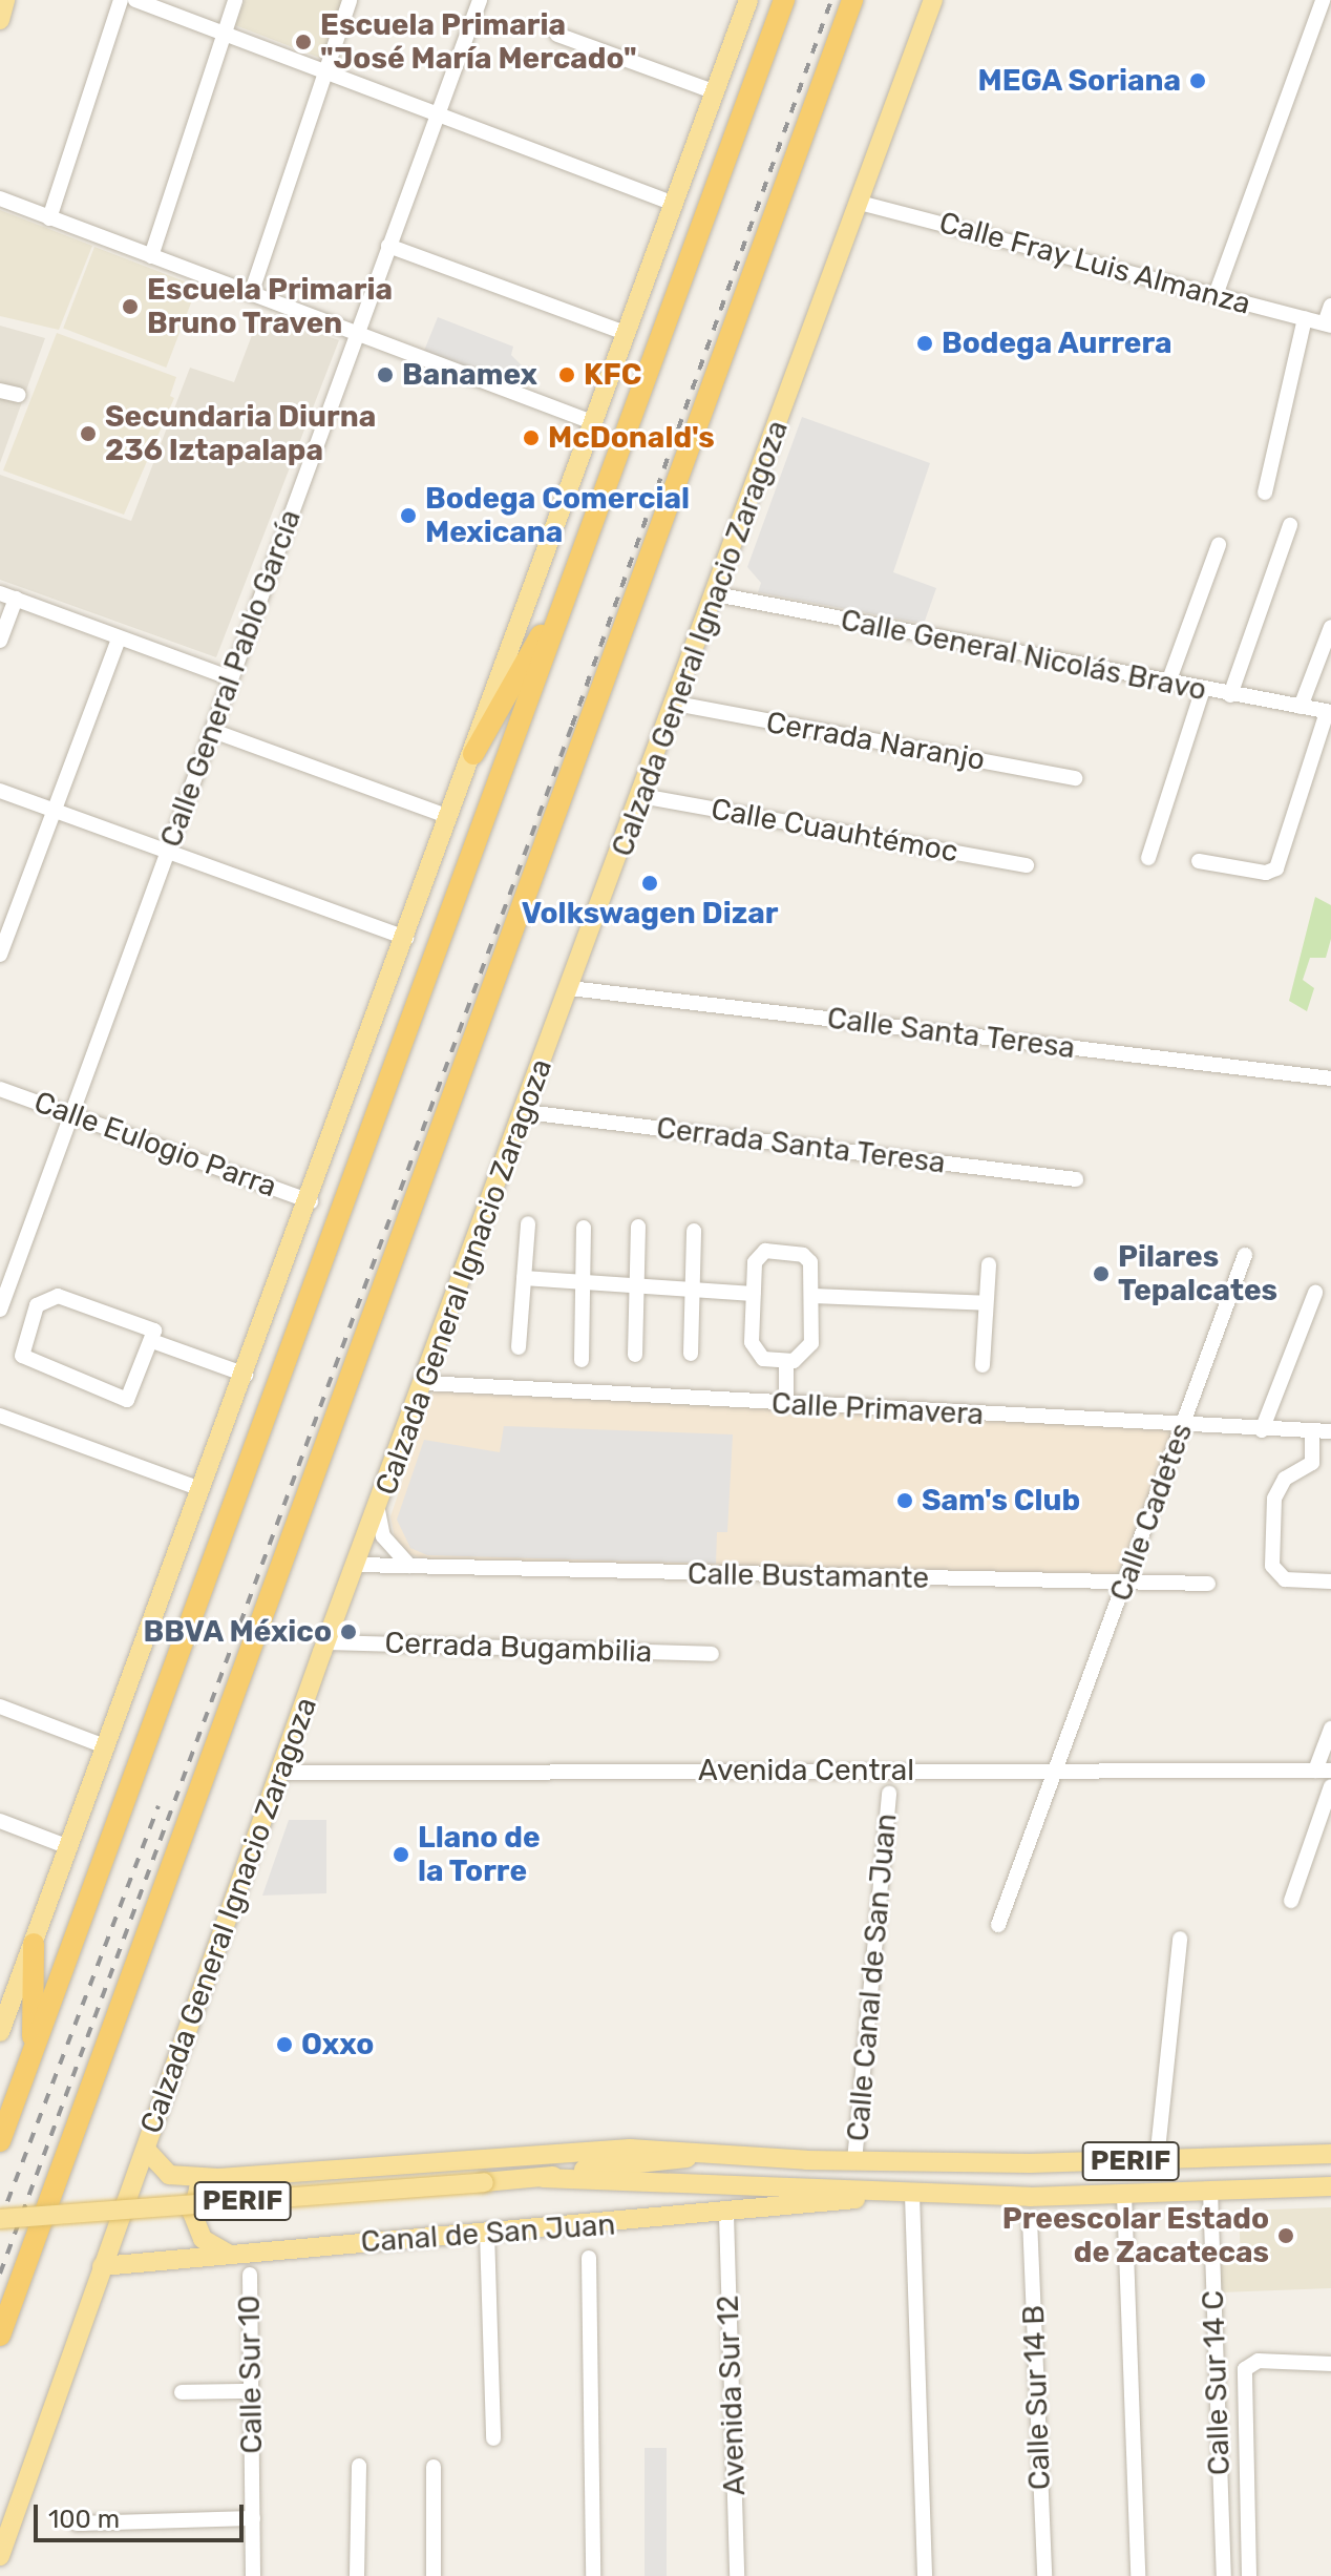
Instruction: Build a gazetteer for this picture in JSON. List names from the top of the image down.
{
  "streets": {
    "main road": ["Calzada General Ignacio Zaragoza", "PERIF", "Canal de San Juan"],
    "street": [
      "Calle Fray Luis Almanza",
      "Calle General Nicolás Bravo",
      "Calle General Pablo García",
      "Cerrada Naranjo",
      "Calle Cuauhtémoc",
      "Calle Santa Teresa",
      "Calle Eulogio Parra",
      "Cerrada Santa Teresa",
      "Calle Primavera",
      "Calle Cadetes",
      "Calle Bustamante",
      "Cerrada Bugambilia",
      "Avenida Central",
      "Calle Canal de San Juan",
      "Calle Sur 10",
      "Calle Sur 14 C",
      "Avenida Sur 12",
      "Calle Sur 14 B"
    ]
  },
  "crossings": [
    ["Calle Fray Luis Almanza", "Calzada General Ignacio Zaragoza"],
    ["Calzada General Ignacio Zaragoza", "Calle General Nicolás Bravo"],
    ["Calzada General Ignacio Zaragoza", "Cerrada Naranjo"],
    ["Calzada General Ignacio Zaragoza", "Calle Cuauhtémoc"],
    ["Calzada General Ignacio Zaragoza", "Calle Santa Teresa"],
    ["Calzada General Ignacio Zaragoza", "Cerrada Santa Teresa"],
    ["Calzada General Ignacio Zaragoza", "Calle Primavera"],
    ["Calzada General Ignacio Zaragoza", "Calle Bustamante"],
    ["Calzada General Ignacio Zaragoza", "Cerrada Bugambilia"],
    ["Calzada General Ignacio Zaragoza", "Avenida Central"],
    ["Calzada General Ignacio Zaragoza", "Canal de San Juan"],
    ["Calle General Pablo García", "Calle Eulogio Parra"],
    ["Calle Primavera", "Calle Cadetes"],
    ["Calle Cadetes", "Calle Bustamante"],
    ["Calle Cadetes", "Avenida Central"],
    ["Calle Canal de San Juan", "Canal de San Juan"],
    ["Canal de San Juan", "Calle Sur 14 C"],
    ["Canal de San Juan", "Avenida Sur 12"]
  ],
  "places": [
    "Escuela Primaria \"José María Mercado\"",
    "MEGA Soriana",
    "Escuela Primaria Bruno Traven",
    "Bodega Aurrera",
    "Banamex",
    "KFC",
    "Secundaria Diurna 236 Iztapalapa",
    "McDonald's",
    "Bodega Comercial Mexicana",
    "Volkswagen Dizar",
    "Pilares Tepalcates",
    "Sam's Club",
    "BBVA México",
    "Llano de la Torre",
    "Oxxo",
    "Preescolar Estado de Zacatecas"
  ],
  "scale_bar": "100 m"
}
